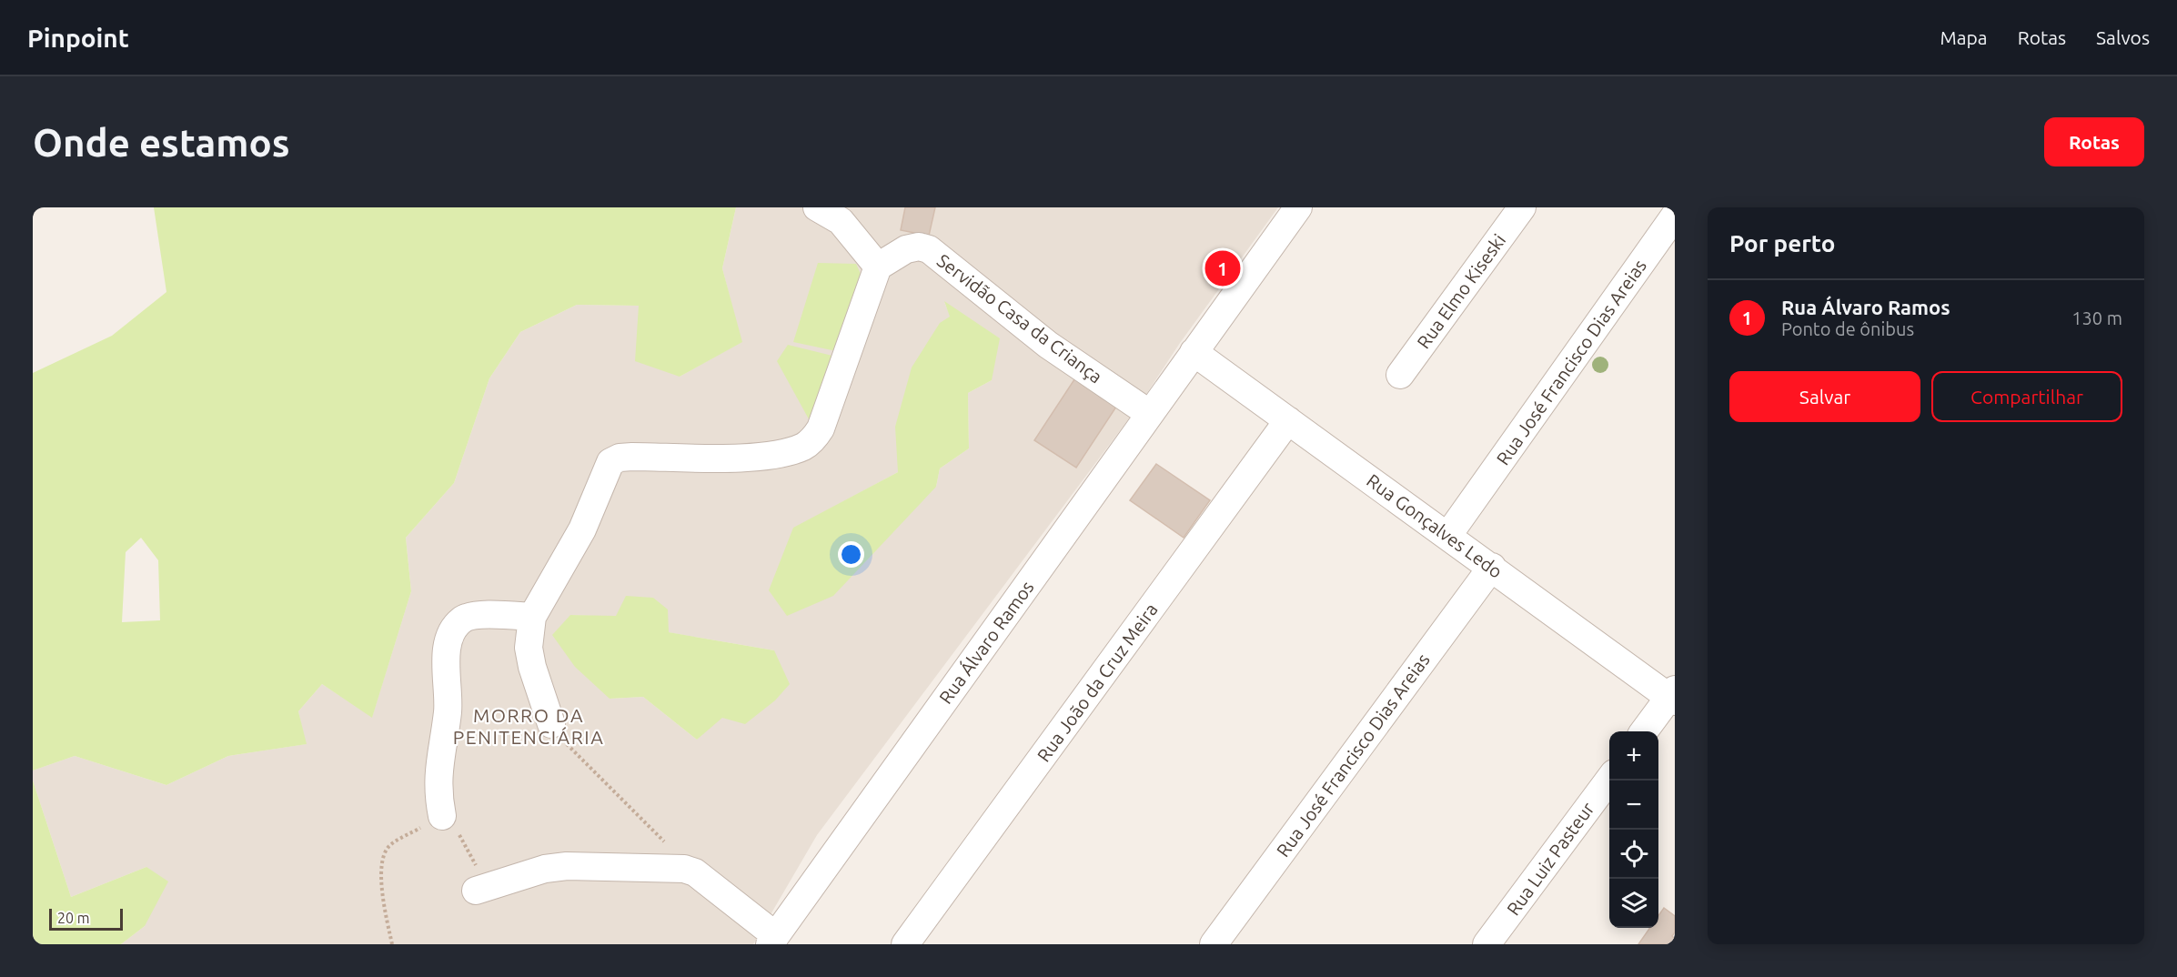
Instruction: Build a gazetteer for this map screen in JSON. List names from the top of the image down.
{
  "streets": {
    "street": [
      "Rua Elmo Kiseski",
      "Servidão Casa da Criança",
      "Rua José Francisco Dias Areias",
      "Rua Gonçalves Ledo",
      "Rua Álvaro Ramos",
      "Rua João da Cruz Meira",
      "Rua Luiz Pasteur"
    ]
  },
  "crossings": [
    ["Servidão Casa da Criança", "Rua Álvaro Ramos"],
    ["Rua José Francisco Dias Areias", "Rua Gonçalves Ledo"],
    ["Rua Gonçalves Ledo", "Rua Álvaro Ramos"],
    ["Rua Gonçalves Ledo", "Rua João da Cruz Meira"]
  ],
  "districts": ["MORRO DA PENITENCIÁRIA"],
  "scale_bar": "20 m",
  "page": {
    "header": "Pinpoint",
    "nav": ["Mapa", "Rotas", "Salvos"],
    "buttons": [
      "Rotas",
      ["Salvar", "Compartilhar"]
    ],
    "title": "Onde estamos",
    "heading": "Por perto",
    "pins": "1",
    "list": [
      {
        "mark": "1",
        "name": "Rua Álvaro Ramos",
        "note": "Ponto de ônibus",
        "value": "130 m"
      }
    ],
    "map_buttons": ["+", "−"],
    "scale": "20 m"
  }
}
